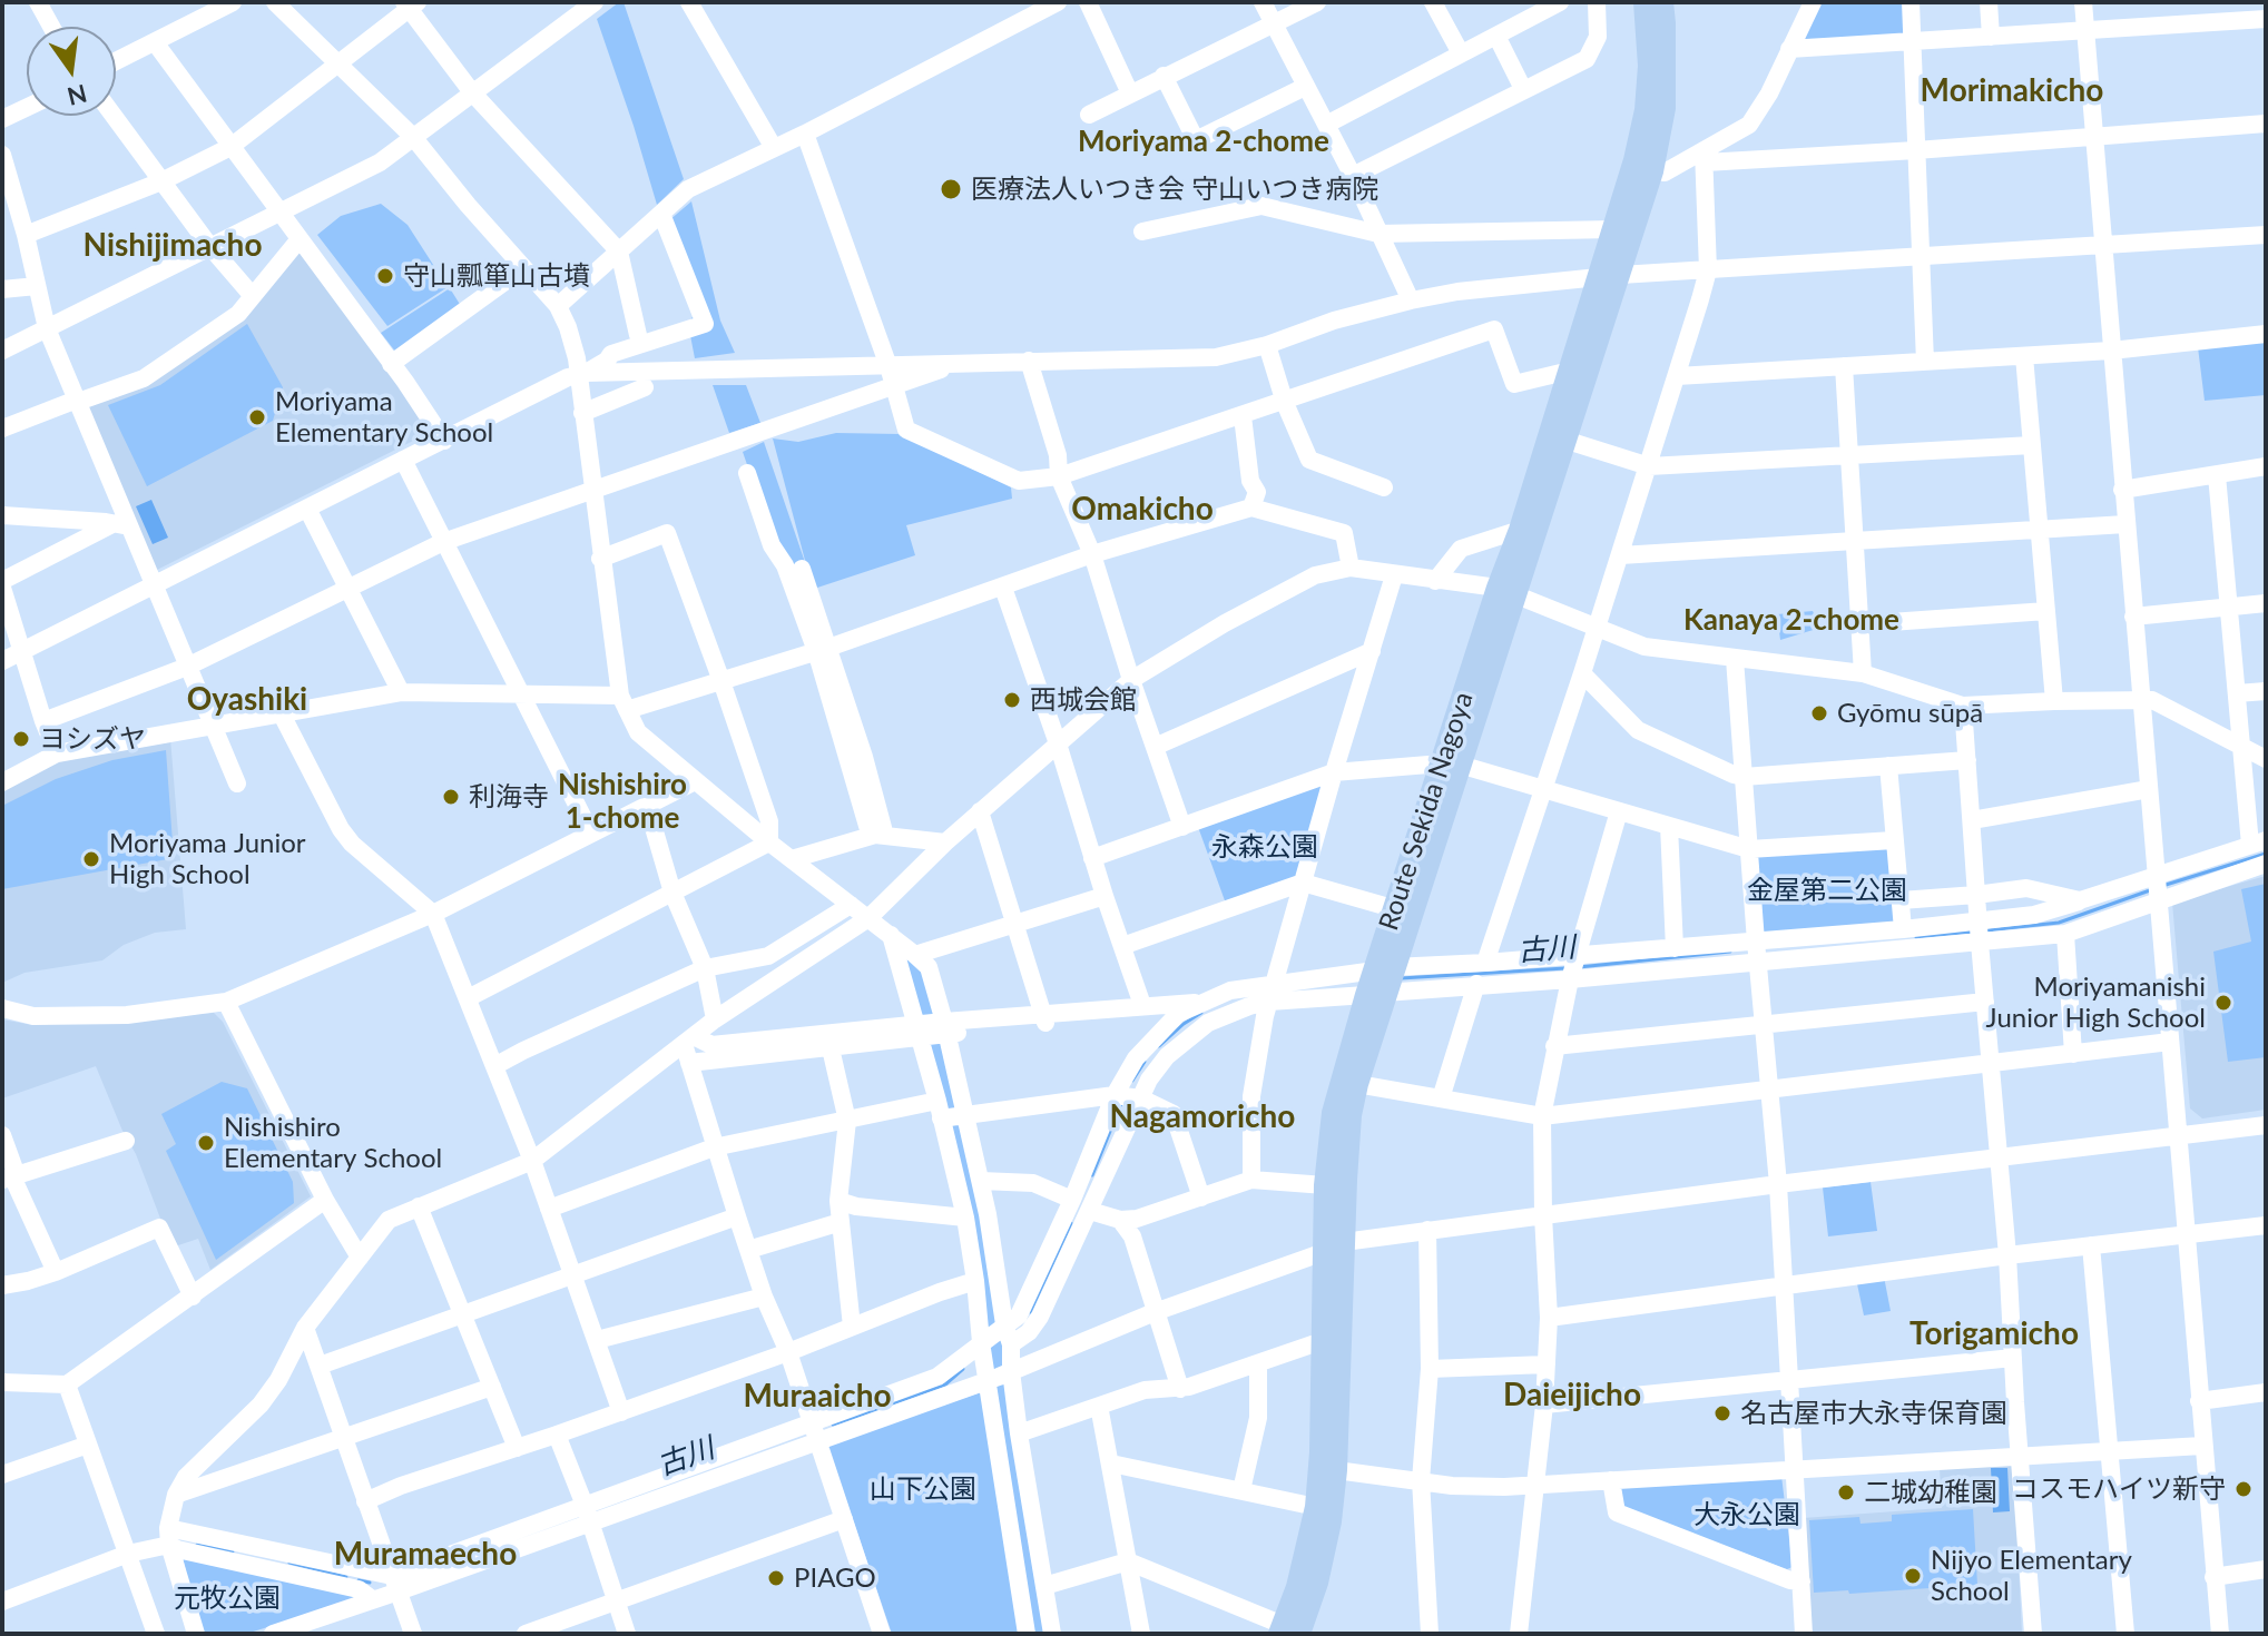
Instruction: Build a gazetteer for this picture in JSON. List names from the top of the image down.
{
  "streets": {
    "main road": ["Route Sekida Nagoya"]
  },
  "districts": [
    "Morimakicho",
    "Moriyama 2-chome",
    "Nishijimacho",
    "Omakicho",
    "Kanaya 2-chome",
    "Oyashiki",
    "Nishishiro 1-chome",
    "Nagamoricho",
    "Torigamicho",
    "Daieijicho",
    "Muraaicho",
    "Muramaecho"
  ],
  "water": ["古川"],
  "parks": [
    "永森公園",
    "金屋第二公園",
    "山下公園",
    "大永公園",
    "元牧公園"
  ],
  "places": [
    "医療法人いつき会 守山いつき病院",
    "守山瓢箪山古墳",
    "Moriyama Elementary School",
    "西城会館",
    "Gyōmu sūpā",
    "ヨシズヤ",
    "利海寺",
    "Moriyama Junior High School",
    "Moriyamanishi Junior High School",
    "Nishishiro Elementary School",
    "名古屋市大永寺保育園",
    "コスモハイツ新守",
    "二城幼稚園",
    "Nijyo Elementary School",
    "PIAGO"
  ],
  "north": "bottom"
}
